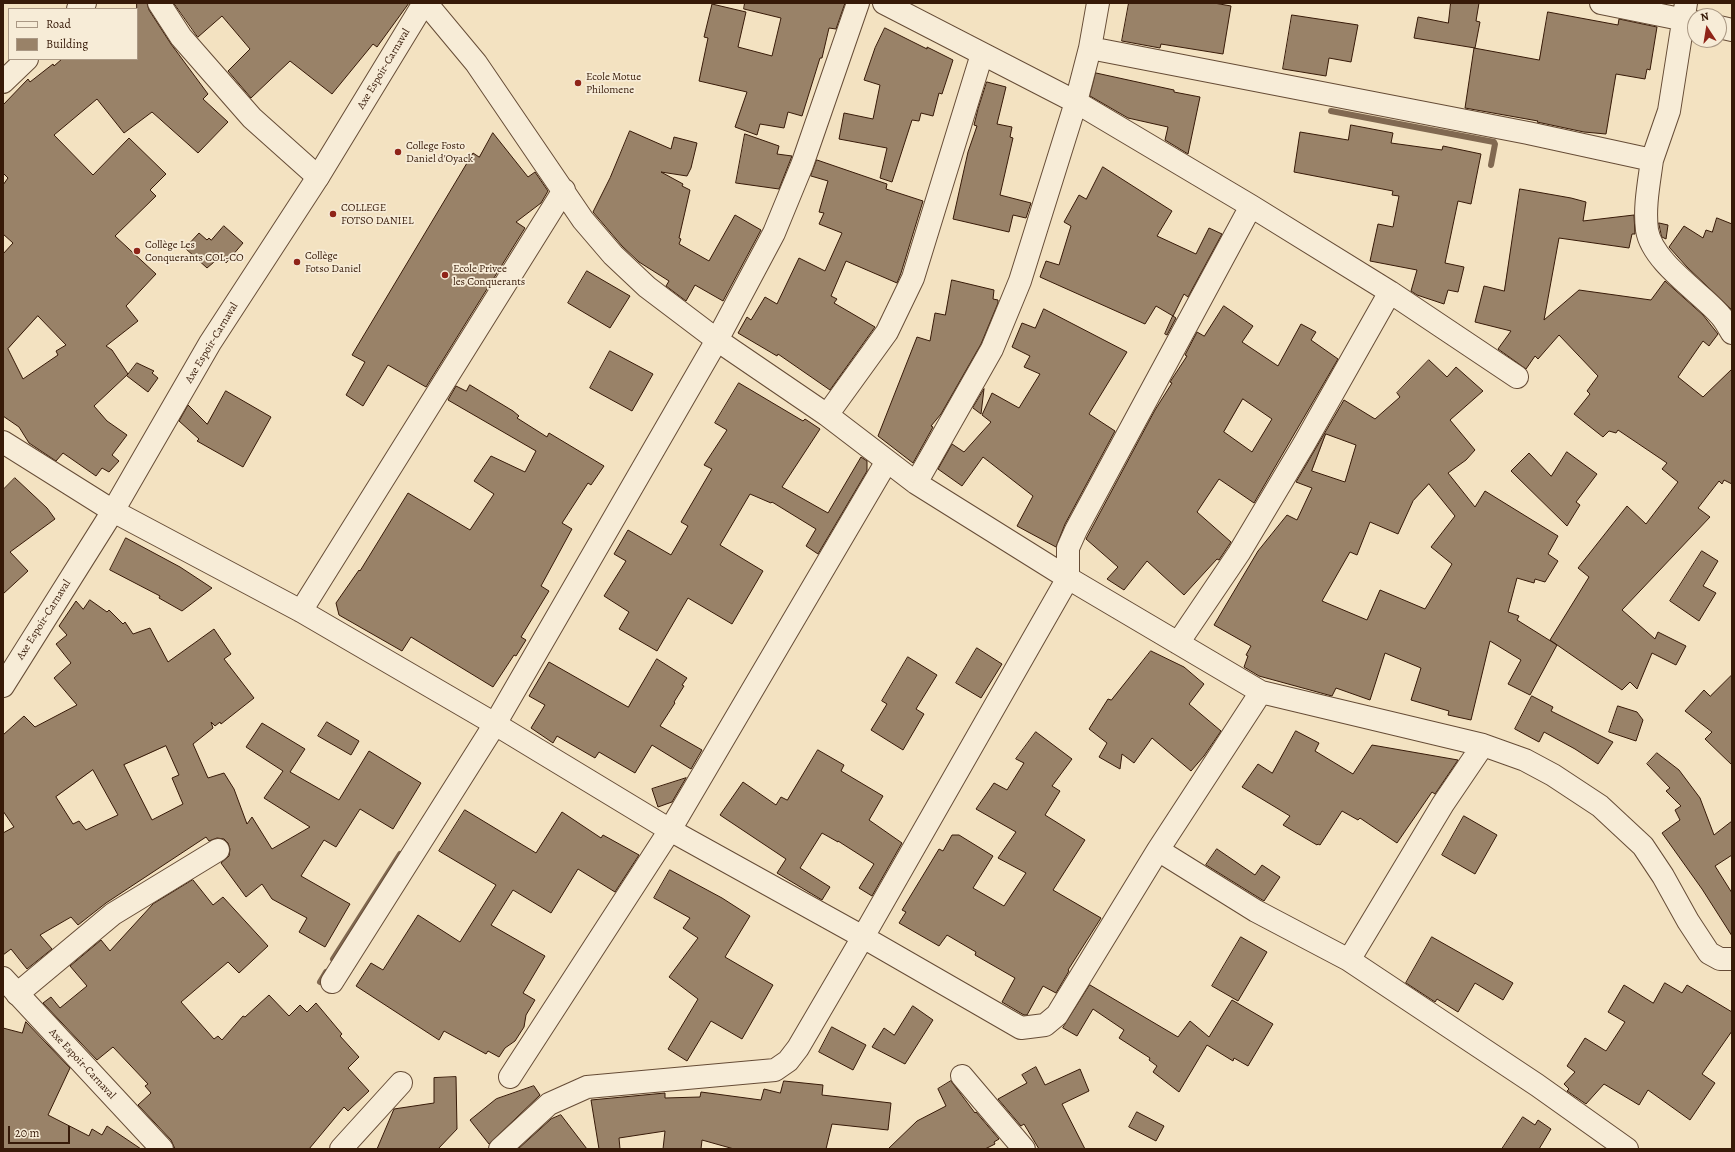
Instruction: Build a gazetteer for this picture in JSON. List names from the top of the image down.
{
  "streets": {
    "street": ["Axe Espoir-Carnaval"]
  },
  "places": [
    "Ecole Motue Philomene",
    "College Fosto Daniel d'Oyack",
    "COLLEGE FOTSO DANIEL",
    "Collège Les Conquerants COL-CO",
    "Collège Fotso Daniel",
    "Ecole Privee les Conquerants"
  ],
  "legend": ["Road", "Building"],
  "scale_bar": "20 m",
  "north": "top"
}
